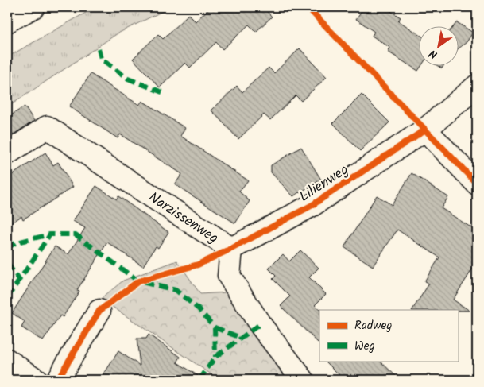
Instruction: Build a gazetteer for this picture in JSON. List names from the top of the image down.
{
  "streets": {
    "street": ["Lilienweg", "Narzissenweg"]
  },
  "crossings": [
    ["Lilienweg", "Narzissenweg"]
  ],
  "legend": ["Radweg", "Weg"],
  "north": "bottom left"
}
